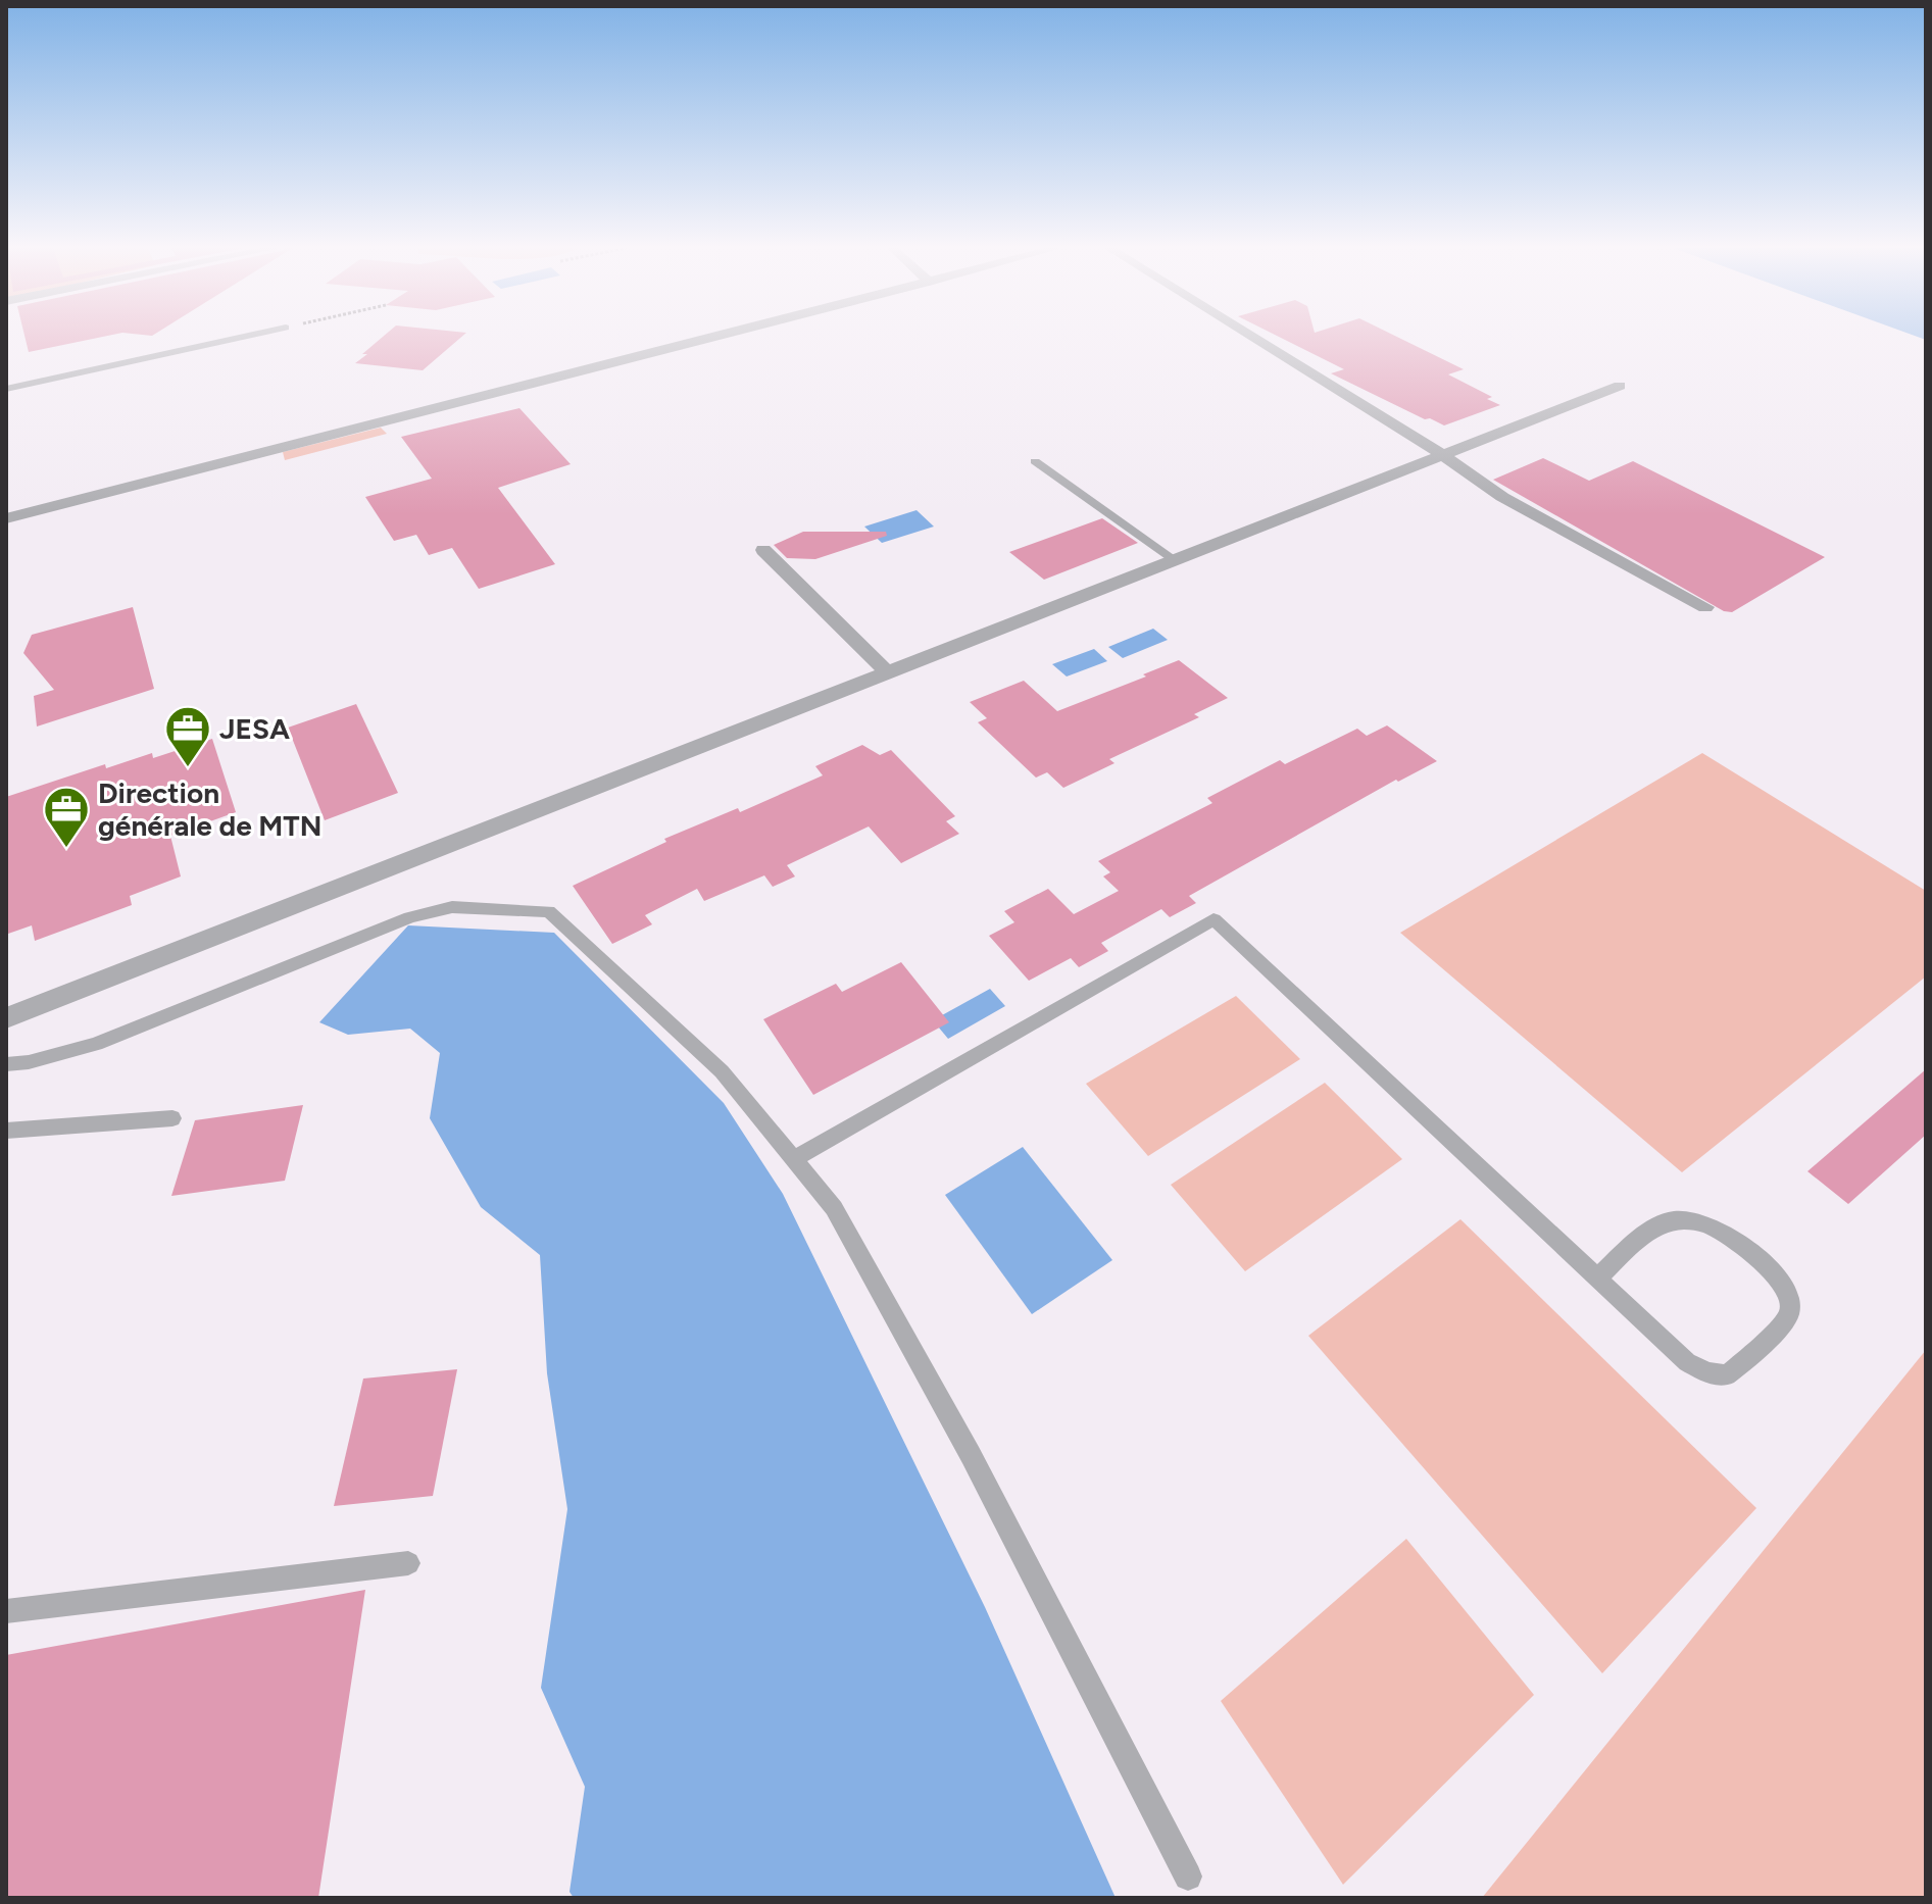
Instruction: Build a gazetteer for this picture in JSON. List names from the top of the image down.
{
  "places": {
    "office": ["JESA", "Direction générale de MTN"]
  }
}
